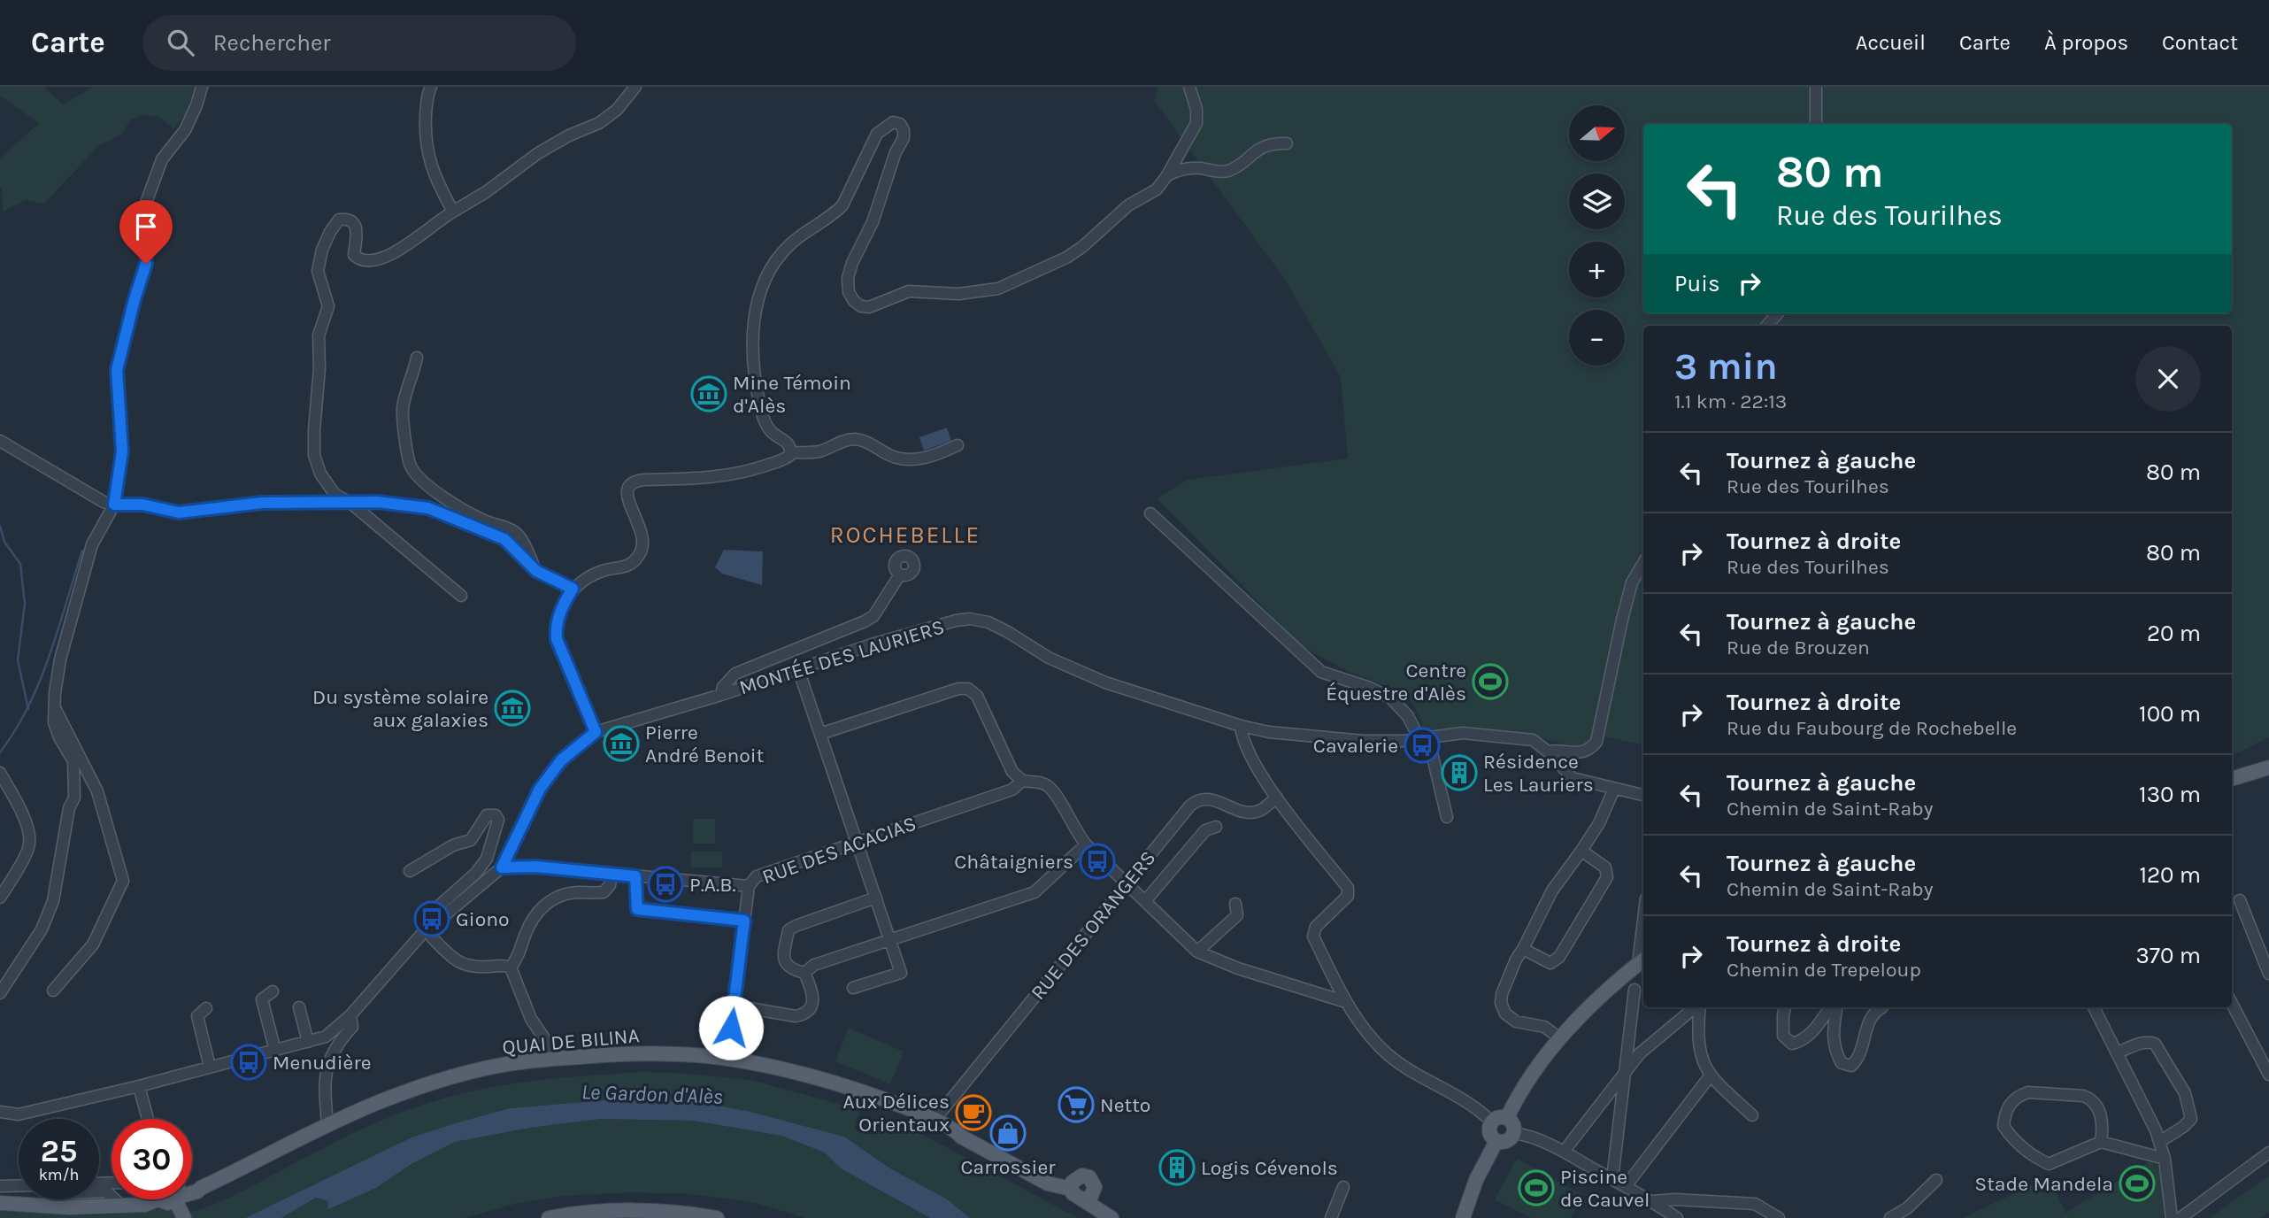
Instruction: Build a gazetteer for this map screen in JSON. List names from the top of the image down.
{
  "streets": {
    "main road": ["QUAI DE BILINA"],
    "street": ["MONTÉE DES LAURIERS", "RUE DES ACACIAS", "RUE DES ORANGERS"]
  },
  "crossings": [
    ["RUE DES ACACIAS", "QUAI DE BILINA"],
    ["RUE DES ORANGERS", "QUAI DE BILINA"]
  ],
  "districts": ["ROCHEBELLE"],
  "water": ["Le Gardon d'Alès"],
  "places": {
    "museum": ["Mine Témoin d'Alès", "Du système solaire aux galaxies", "Pierre André Benoit"],
    "sports": ["Centre Équestre d'Alès", "Stade Mandela", "Piscine de Cauvel"],
    "bus stop": [
      "Cavalerie",
      "Châtaigniers",
      "P.A.B.",
      "Giono",
      "Menudière"
    ],
    "building": ["Résidence Les Lauriers", "Logis Cévenols"],
    "supermarket": ["Netto"],
    "cafe": ["Aux Délices Orientaux"],
    "shop": ["Carrossier"]
  },
  "north": "right",
  "page": {
    "header": "Carte",
    "search": "Rechercher",
    "nav": [
      "Accueil",
      "Carte",
      "À propos",
      "Contact"
    ],
    "map_buttons": ["+", "−"],
    "turn": ["80 m", "Rue des Tourilhes"],
    "then": "Puis",
    "heading": ["3 min", "1.1 km · 22:13"],
    "list": [
      {
        "name": "Tournez à gauche",
        "note": "Rue des Tourilhes",
        "value": "80 m"
      },
      {
        "name": "Tournez à droite",
        "note": "Rue des Tourilhes",
        "value": "80 m"
      },
      {
        "name": "Tournez à gauche",
        "note": "Rue de Brouzen",
        "value": "20 m"
      },
      {
        "name": "Tournez à droite",
        "note": "Rue du Faubourg de Rochebelle",
        "value": "100 m"
      },
      {
        "name": "Tournez à gauche",
        "note": "Chemin de Saint-Raby",
        "value": "130 m"
      },
      {
        "name": "Tournez à gauche",
        "note": "Chemin de Saint-Raby",
        "value": "120 m"
      },
      {
        "name": "Tournez à droite",
        "note": "Chemin de Trepeloup",
        "value": "370 m"
      }
    ],
    "speed": "25 km/h",
    "limit": "30"
  }
}
